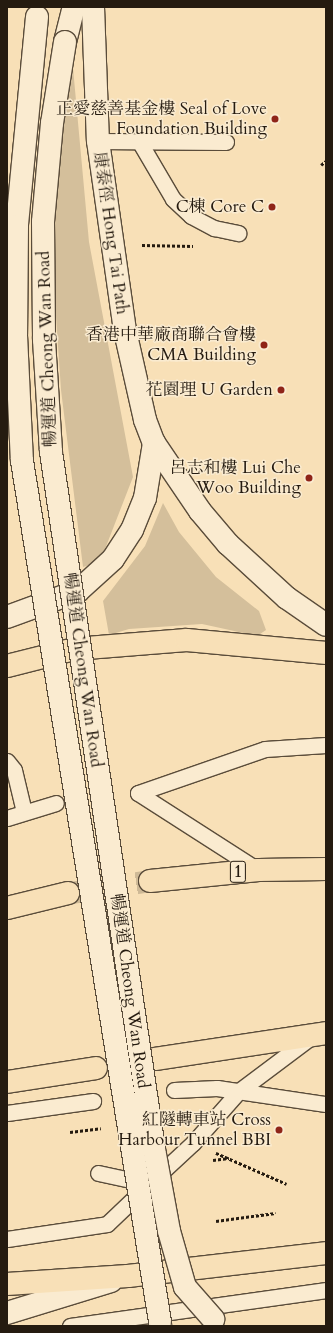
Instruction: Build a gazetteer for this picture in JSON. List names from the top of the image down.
{
  "streets": {
    "main road": ["1"],
    "street": ["康泰徑 Hong Tai Path", "暢運道 Cheong Wan Road"]
  },
  "places": [
    "正愛慈善基金樓 Seal of Love Foundation Building",
    "C棟 Core C",
    "香港中華廠商聯合會樓 CMA Building",
    "花園理 U Garden",
    "呂志和樓 Lui Che Woo Building",
    "紅隧轉車站 Cross Harbour Tunnel BBI"
  ]
}
